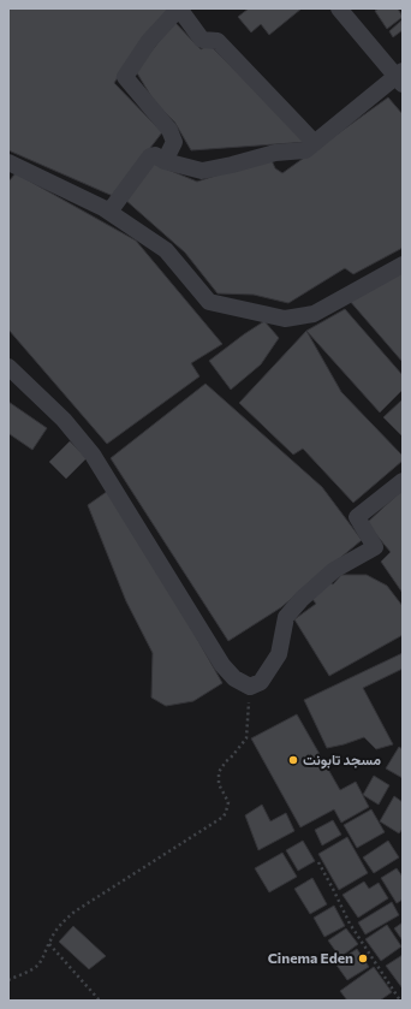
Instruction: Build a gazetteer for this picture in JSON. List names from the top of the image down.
{
  "places": ["مسجد تابونت", "Cinema Eden"]
}
